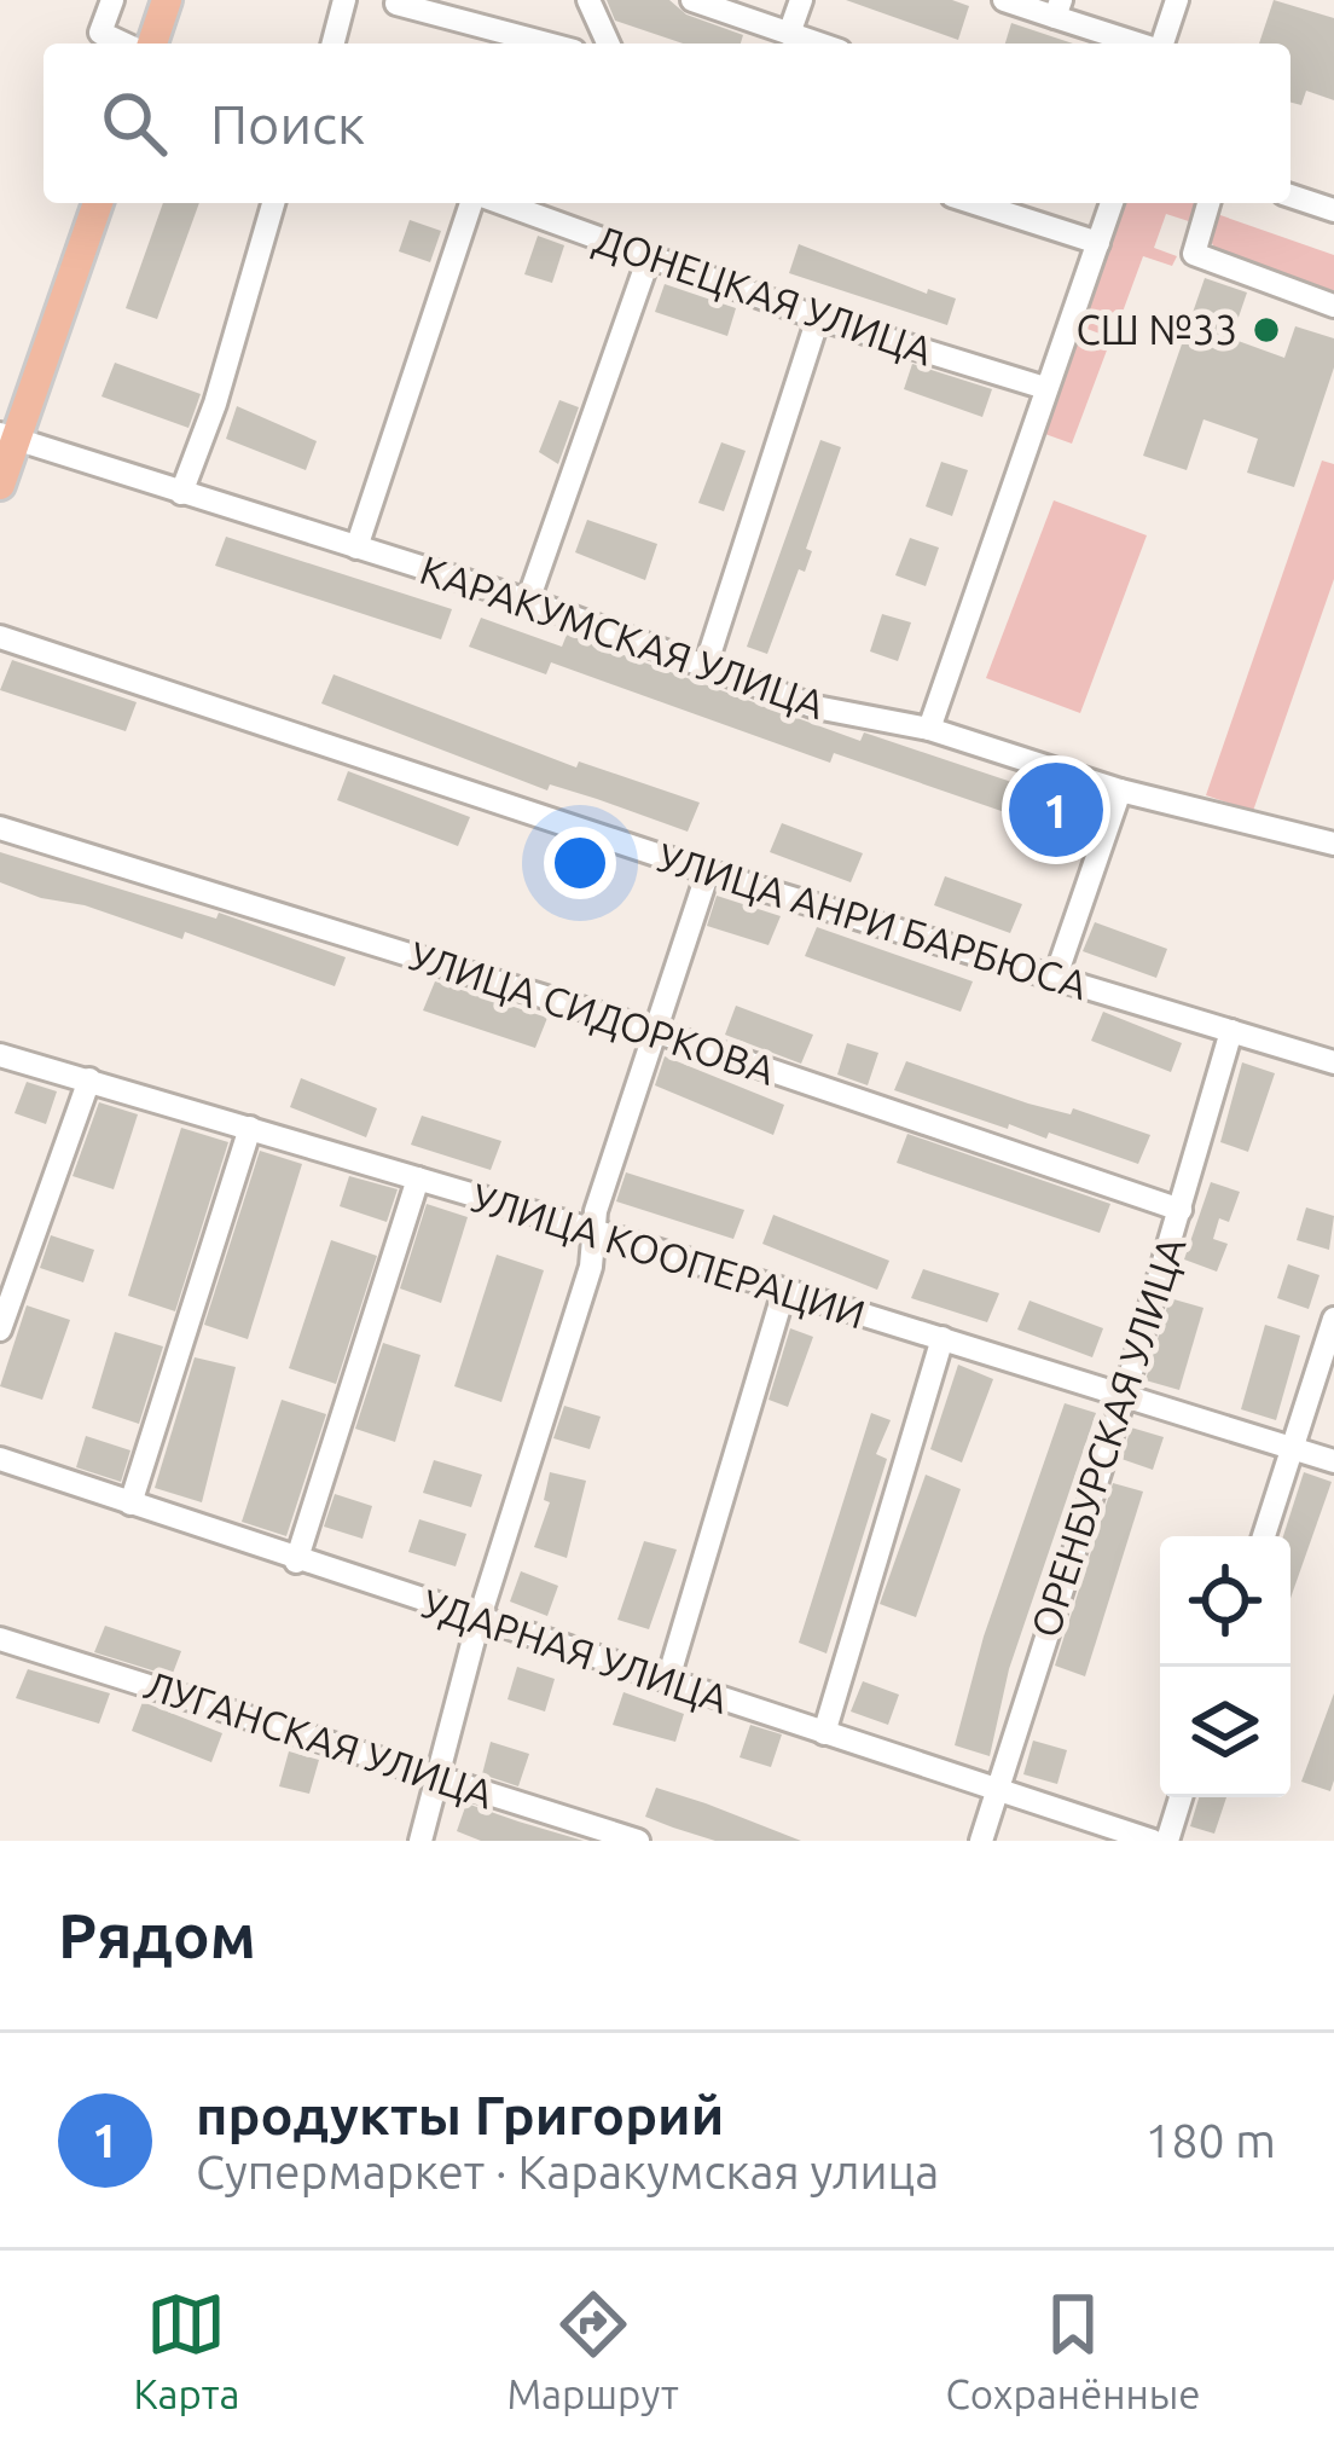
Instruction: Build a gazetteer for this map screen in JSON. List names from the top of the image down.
{
  "streets": {
    "street": [
      "ДОНЕЦКАЯ УЛИЦА",
      "КАРАКУМСКАЯ УЛИЦА",
      "УЛИЦА АНРИ БАРБЮСА",
      "УЛИЦА СИДОРКОВА",
      "УЛИЦА КООПЕРАЦИИ",
      "ОРЕНБУРСКАЯ УЛИЦА",
      "УДАРНАЯ УЛИЦА",
      "ЛУГАНСКАЯ УЛИЦА"
    ]
  },
  "crossings": [
    ["УЛИЦА АНРИ БАРБЮСА", "ОРЕНБУРСКАЯ УЛИЦА"],
    ["УЛИЦА СИДОРКОВА", "ОРЕНБУРСКАЯ УЛИЦА"],
    ["УЛИЦА КООПЕРАЦИИ", "ОРЕНБУРСКАЯ УЛИЦА"],
    ["ОРЕНБУРСКАЯ УЛИЦА", "УДАРНАЯ УЛИЦА"]
  ],
  "places": ["СШ №33"],
  "page": {
    "search": "Поиск",
    "pins": "1",
    "heading": "Рядом",
    "list": [
      {
        "mark": "1",
        "name": "продукты Григорий",
        "note": "Супермаркет · Каракумская улица",
        "value": "180 m"
      }
    ],
    "nav": ["Карта", "Маршрут", "Сохранённые"]
  }
}
